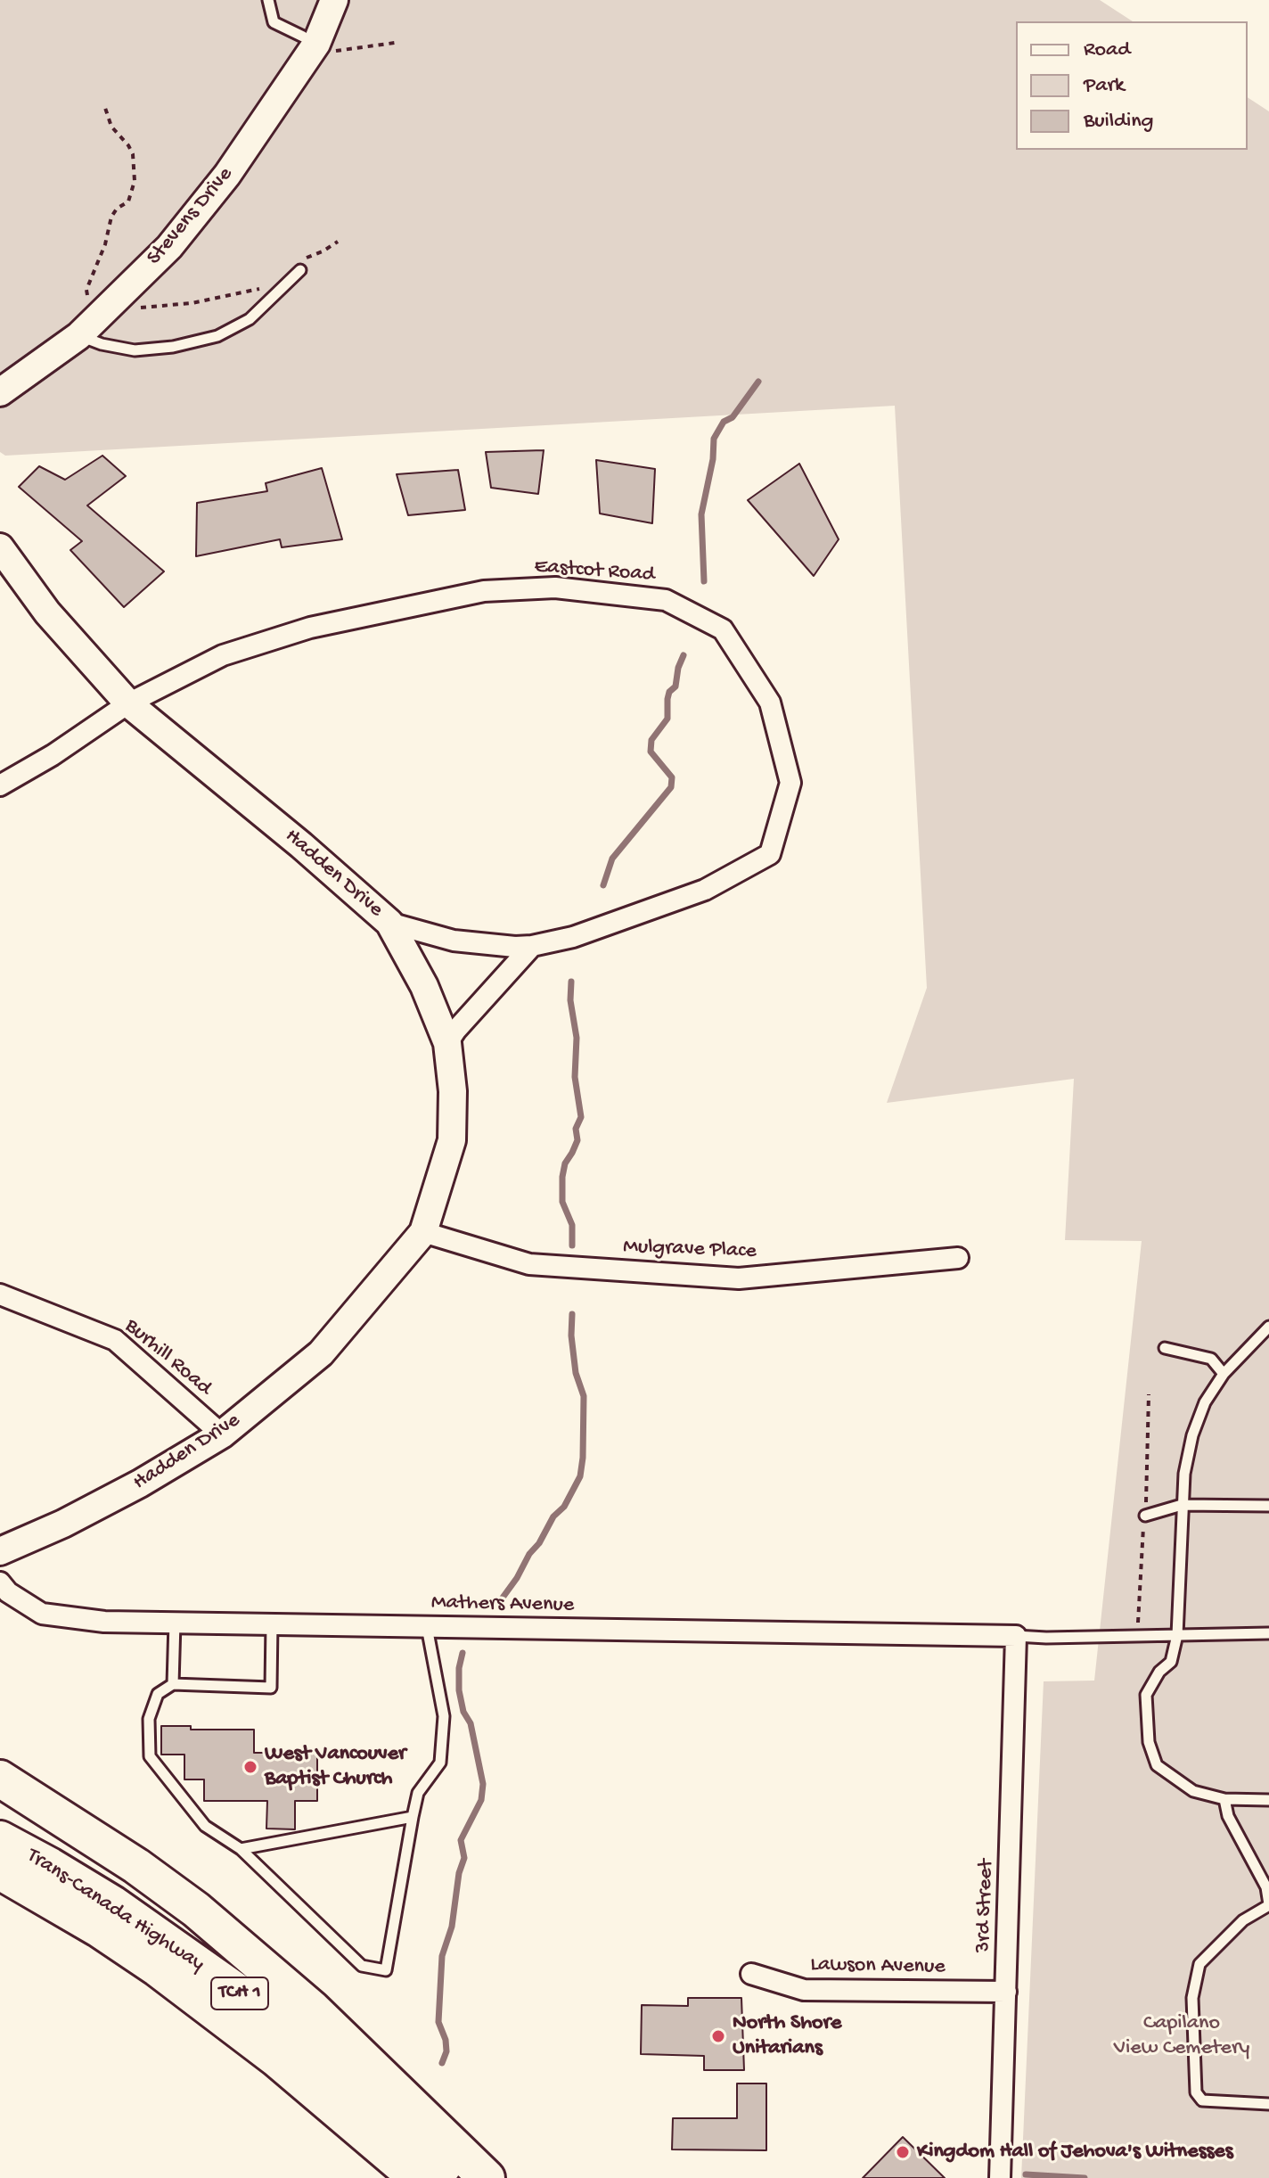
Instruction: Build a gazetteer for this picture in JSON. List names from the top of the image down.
{
  "streets": {
    "highway": ["Trans-Canada Highway", "TCH 1"],
    "street": [
      "Stevens Drive",
      "Eastcot Road",
      "Hadden Drive",
      "Mulgrave Place",
      "Burhill Road",
      "Mathers Avenue",
      "3rd Street",
      "Lawson Avenue"
    ]
  },
  "crossings": [
    ["Eastcot Road", "Hadden Drive"],
    ["Hadden Drive", "Mulgrave Place"],
    ["Hadden Drive", "Burhill Road"],
    ["Mathers Avenue", "3rd Street"],
    ["3rd Street", "Lawson Avenue"]
  ],
  "parks": ["Capilano View Cemetery"],
  "places": ["West Vancouver Baptist Church", "North Shore Unitarians", "Kingdom Hall of Jehova's Witnesses"],
  "legend": ["Road", "Park", "Building"]
}
